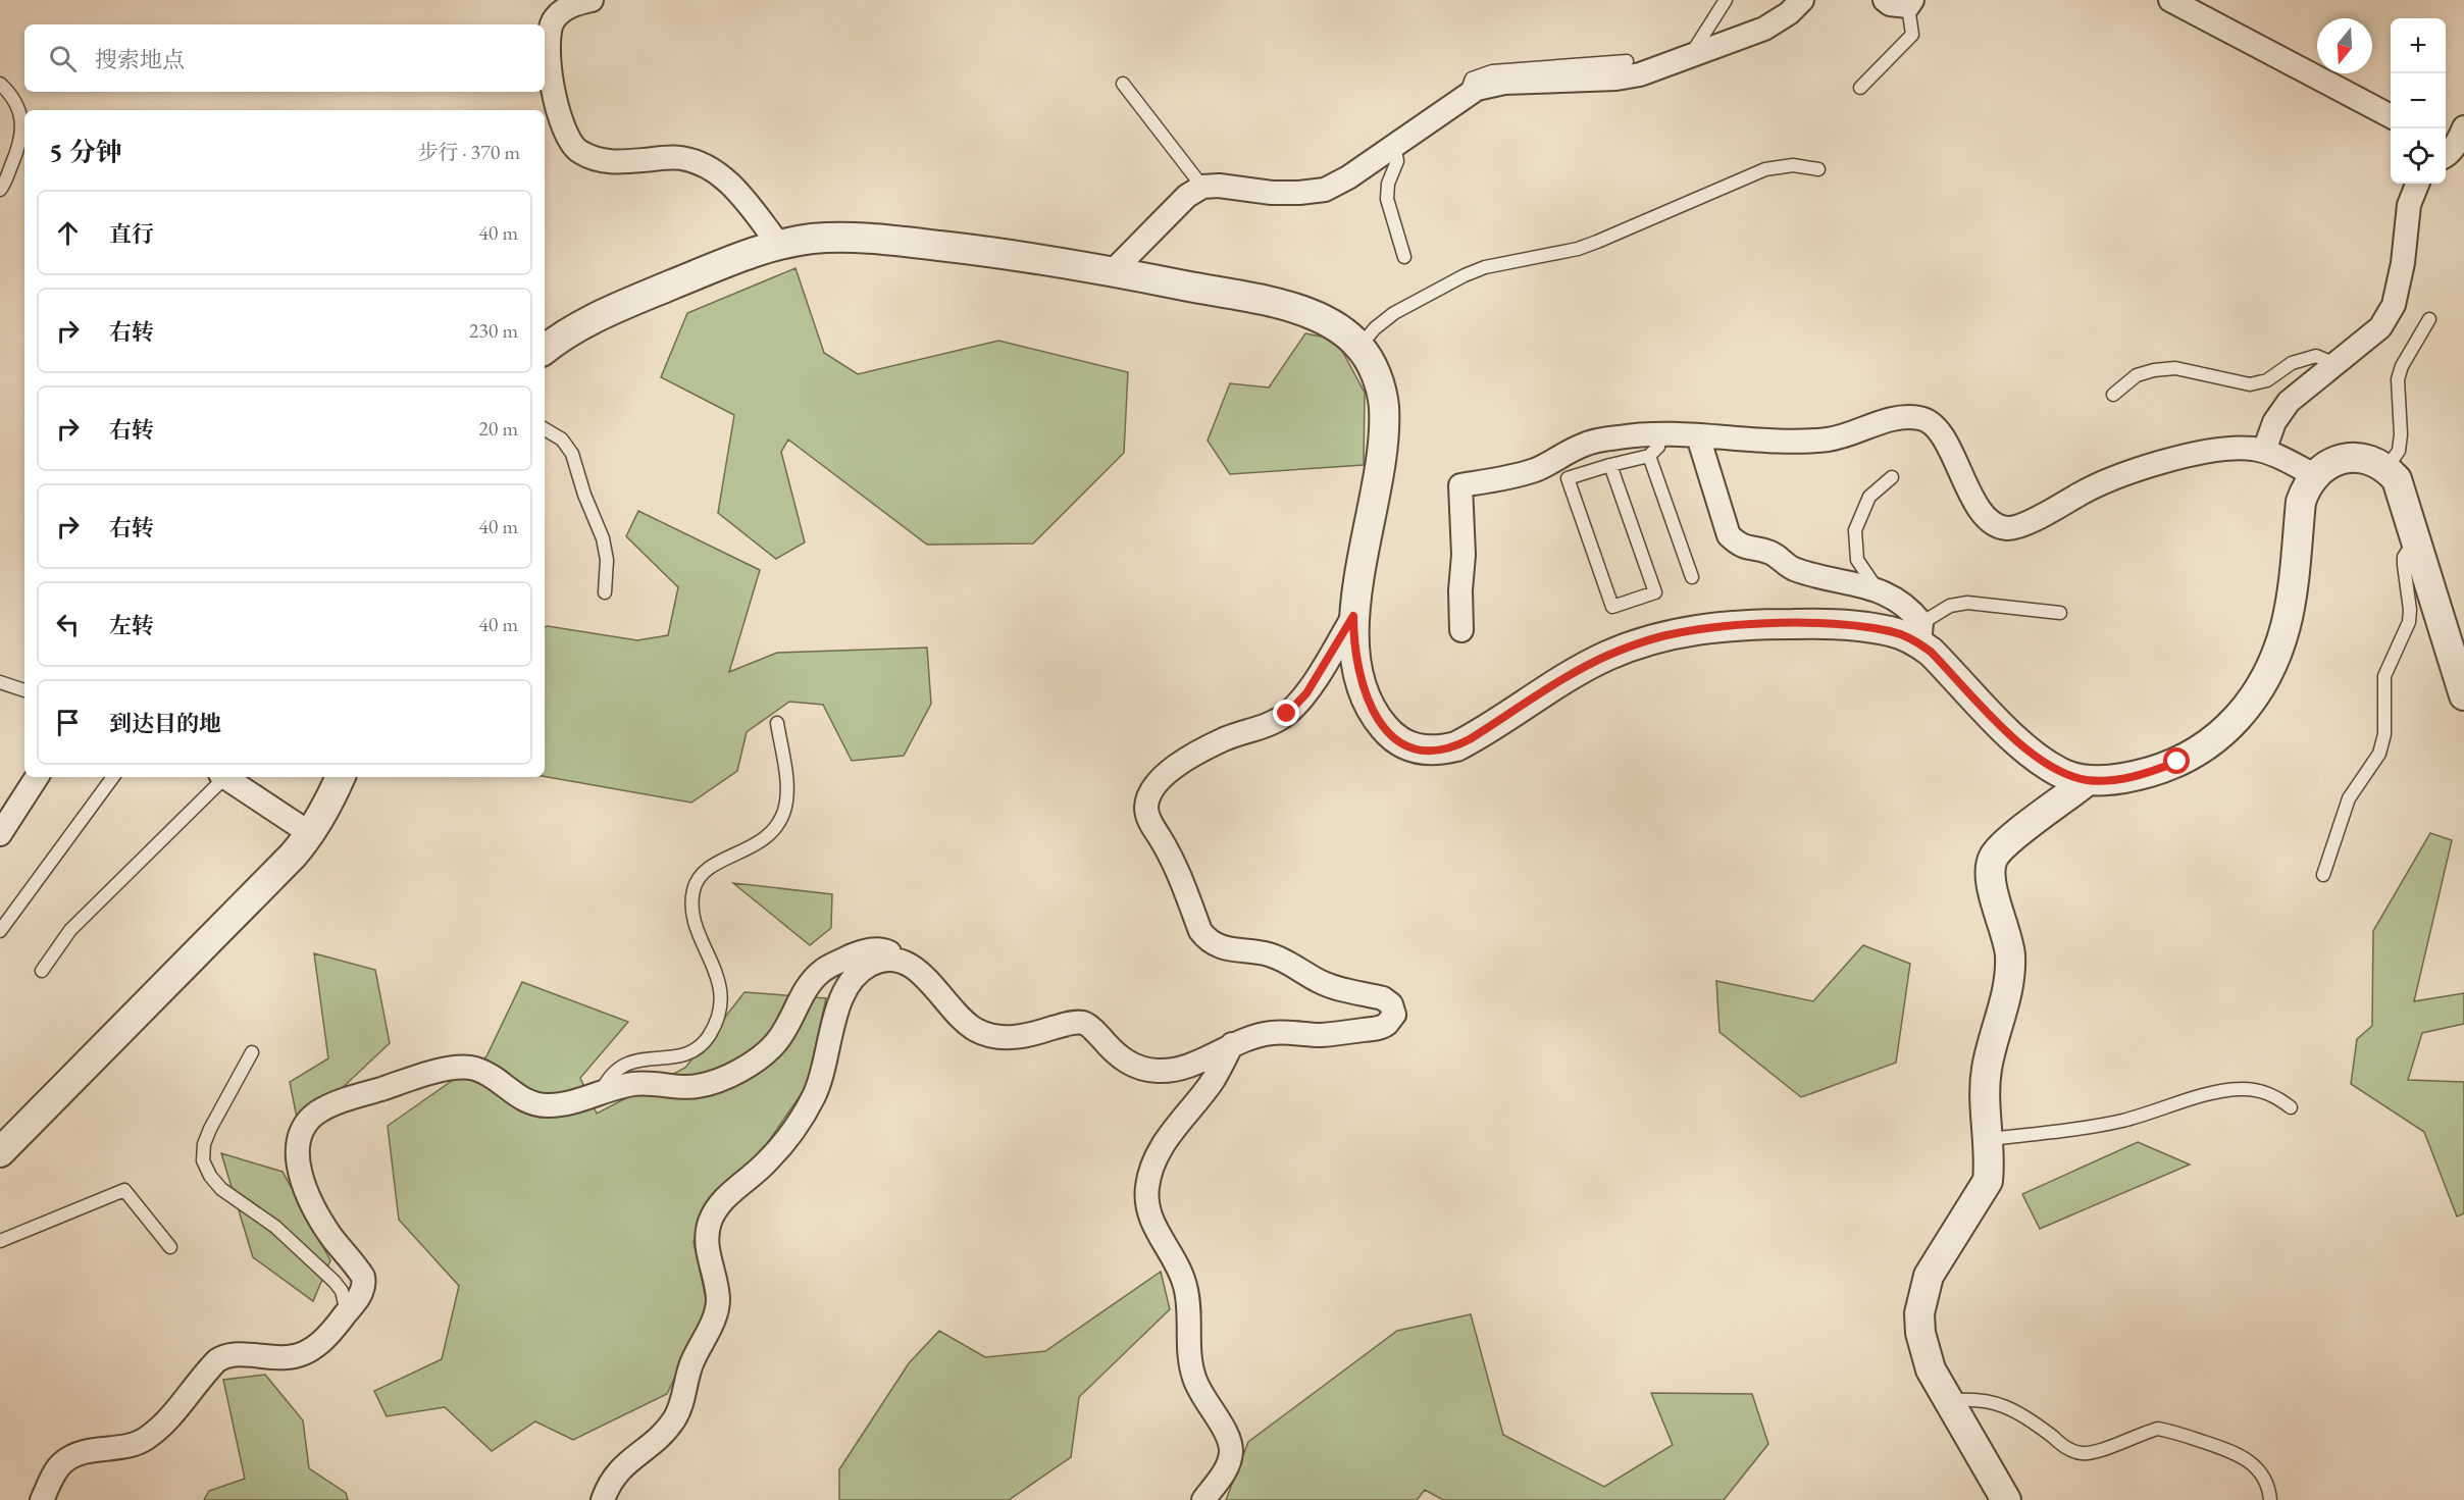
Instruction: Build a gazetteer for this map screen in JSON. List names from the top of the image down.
{
  "north": "bottom",
  "page": {
    "map_buttons": ["+", "−"],
    "search": "搜索地点",
    "heading": ["5 分钟", "步行 · 370 m"],
    "list": [
      ["直行", "40 m"],
      ["右转", "230 m"],
      ["右转", "20 m"],
      ["右转", "40 m"],
      ["左转", "40 m"],
      "到达目的地"
    ]
  }
}
